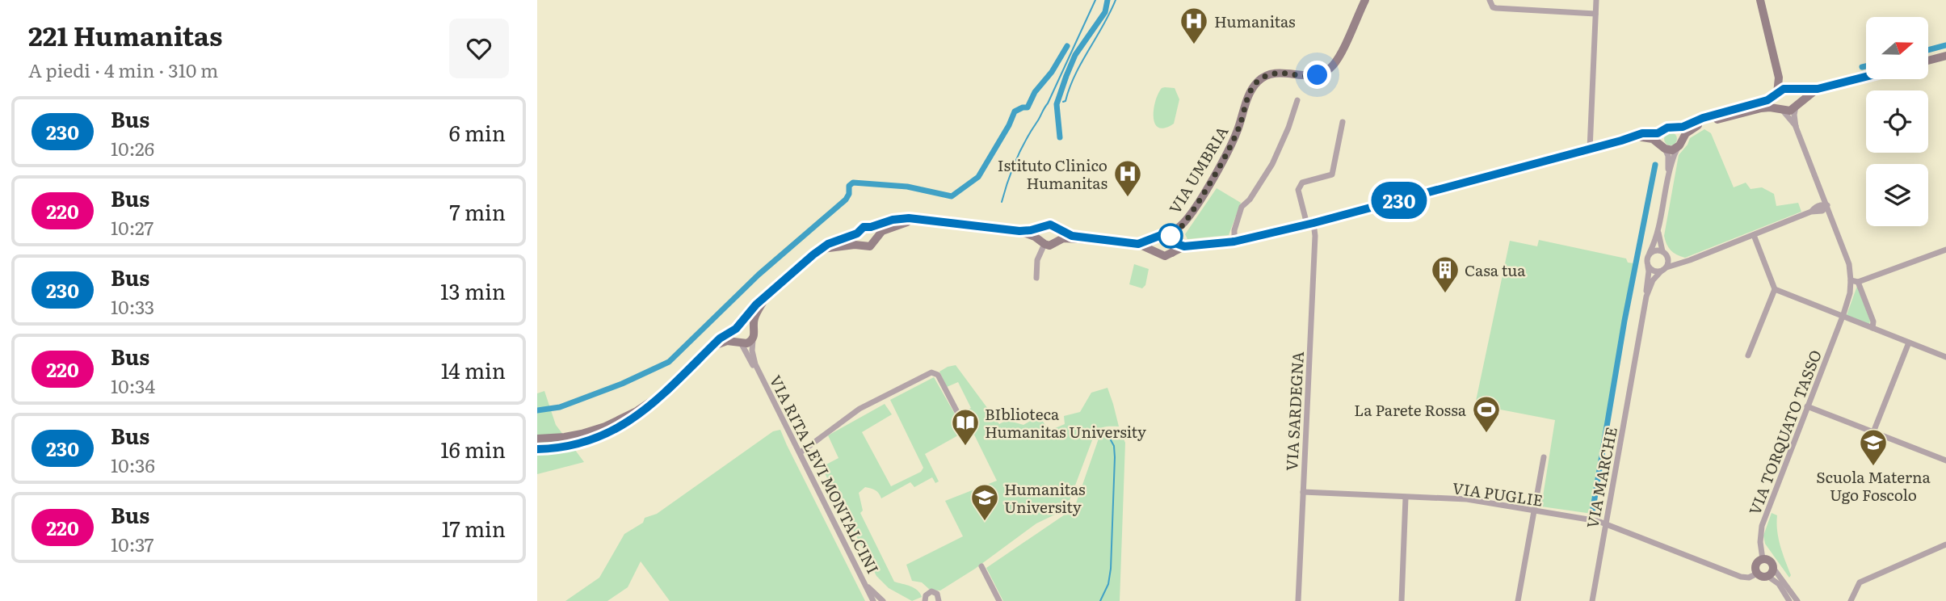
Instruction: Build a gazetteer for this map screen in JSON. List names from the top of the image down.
{
  "streets": {
    "street": [
      "VIA UMBRIA",
      "VIA SARDEGNA",
      "VIA TORQUATO TASSO",
      "VIA RITA LEVI MONTALCINI",
      "VIA MARCHE",
      "VIA PUGLIE"
    ]
  },
  "crossings": [
    ["VIA SARDEGNA", "VIA PUGLIE"],
    ["VIA TORQUATO TASSO", "VIA PUGLIE"],
    ["VIA MARCHE", "VIA PUGLIE"]
  ],
  "places": {
    "hospital": ["Humanitas", "Istituto Clinico Humanitas"],
    "building": ["Casa tua"],
    "sports": ["La Parete Rossa"],
    "library": ["BIblioteca Humanitas University"],
    "school or university": ["Scuola Materna Ugo Foscolo", "Humanitas University"]
  },
  "lines": ["bus line 230"],
  "north": "right",
  "page": {
    "heading": ["221 Humanitas", "A piedi · 4 min · 310 m"],
    "on_map": "230",
    "list": [
      {
        "mark": "230",
        "name": "Bus",
        "note": "10:26",
        "value": "6 min"
      },
      {
        "mark": "220",
        "name": "Bus",
        "note": "10:27",
        "value": "7 min"
      },
      {
        "mark": "230",
        "name": "Bus",
        "note": "10:33",
        "value": "13 min"
      },
      {
        "mark": "220",
        "name": "Bus",
        "note": "10:34",
        "value": "14 min"
      },
      {
        "mark": "230",
        "name": "Bus",
        "note": "10:36",
        "value": "16 min"
      },
      {
        "mark": "220",
        "name": "Bus",
        "note": "10:37",
        "value": "17 min"
      }
    ]
  }
}
